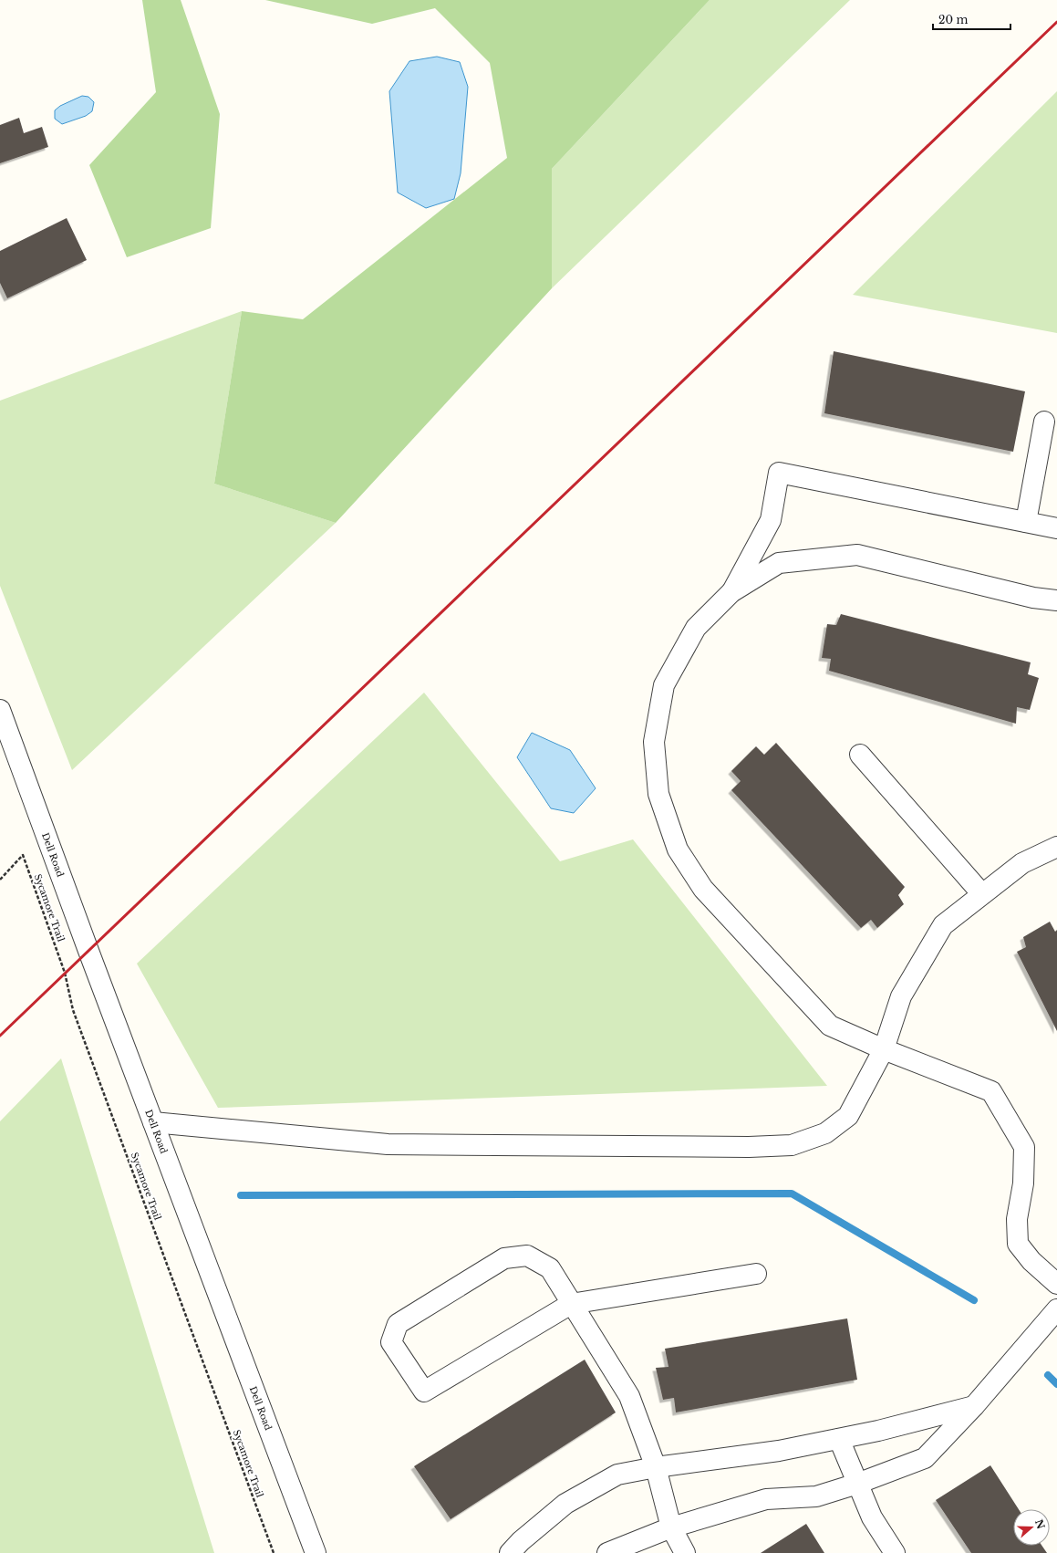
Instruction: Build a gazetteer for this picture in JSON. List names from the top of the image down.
{
  "streets": {
    "street": ["Dell Road"],
    "path": ["Sycamore Trail"]
  },
  "scale_bar": "20 m",
  "north": "right"
}
